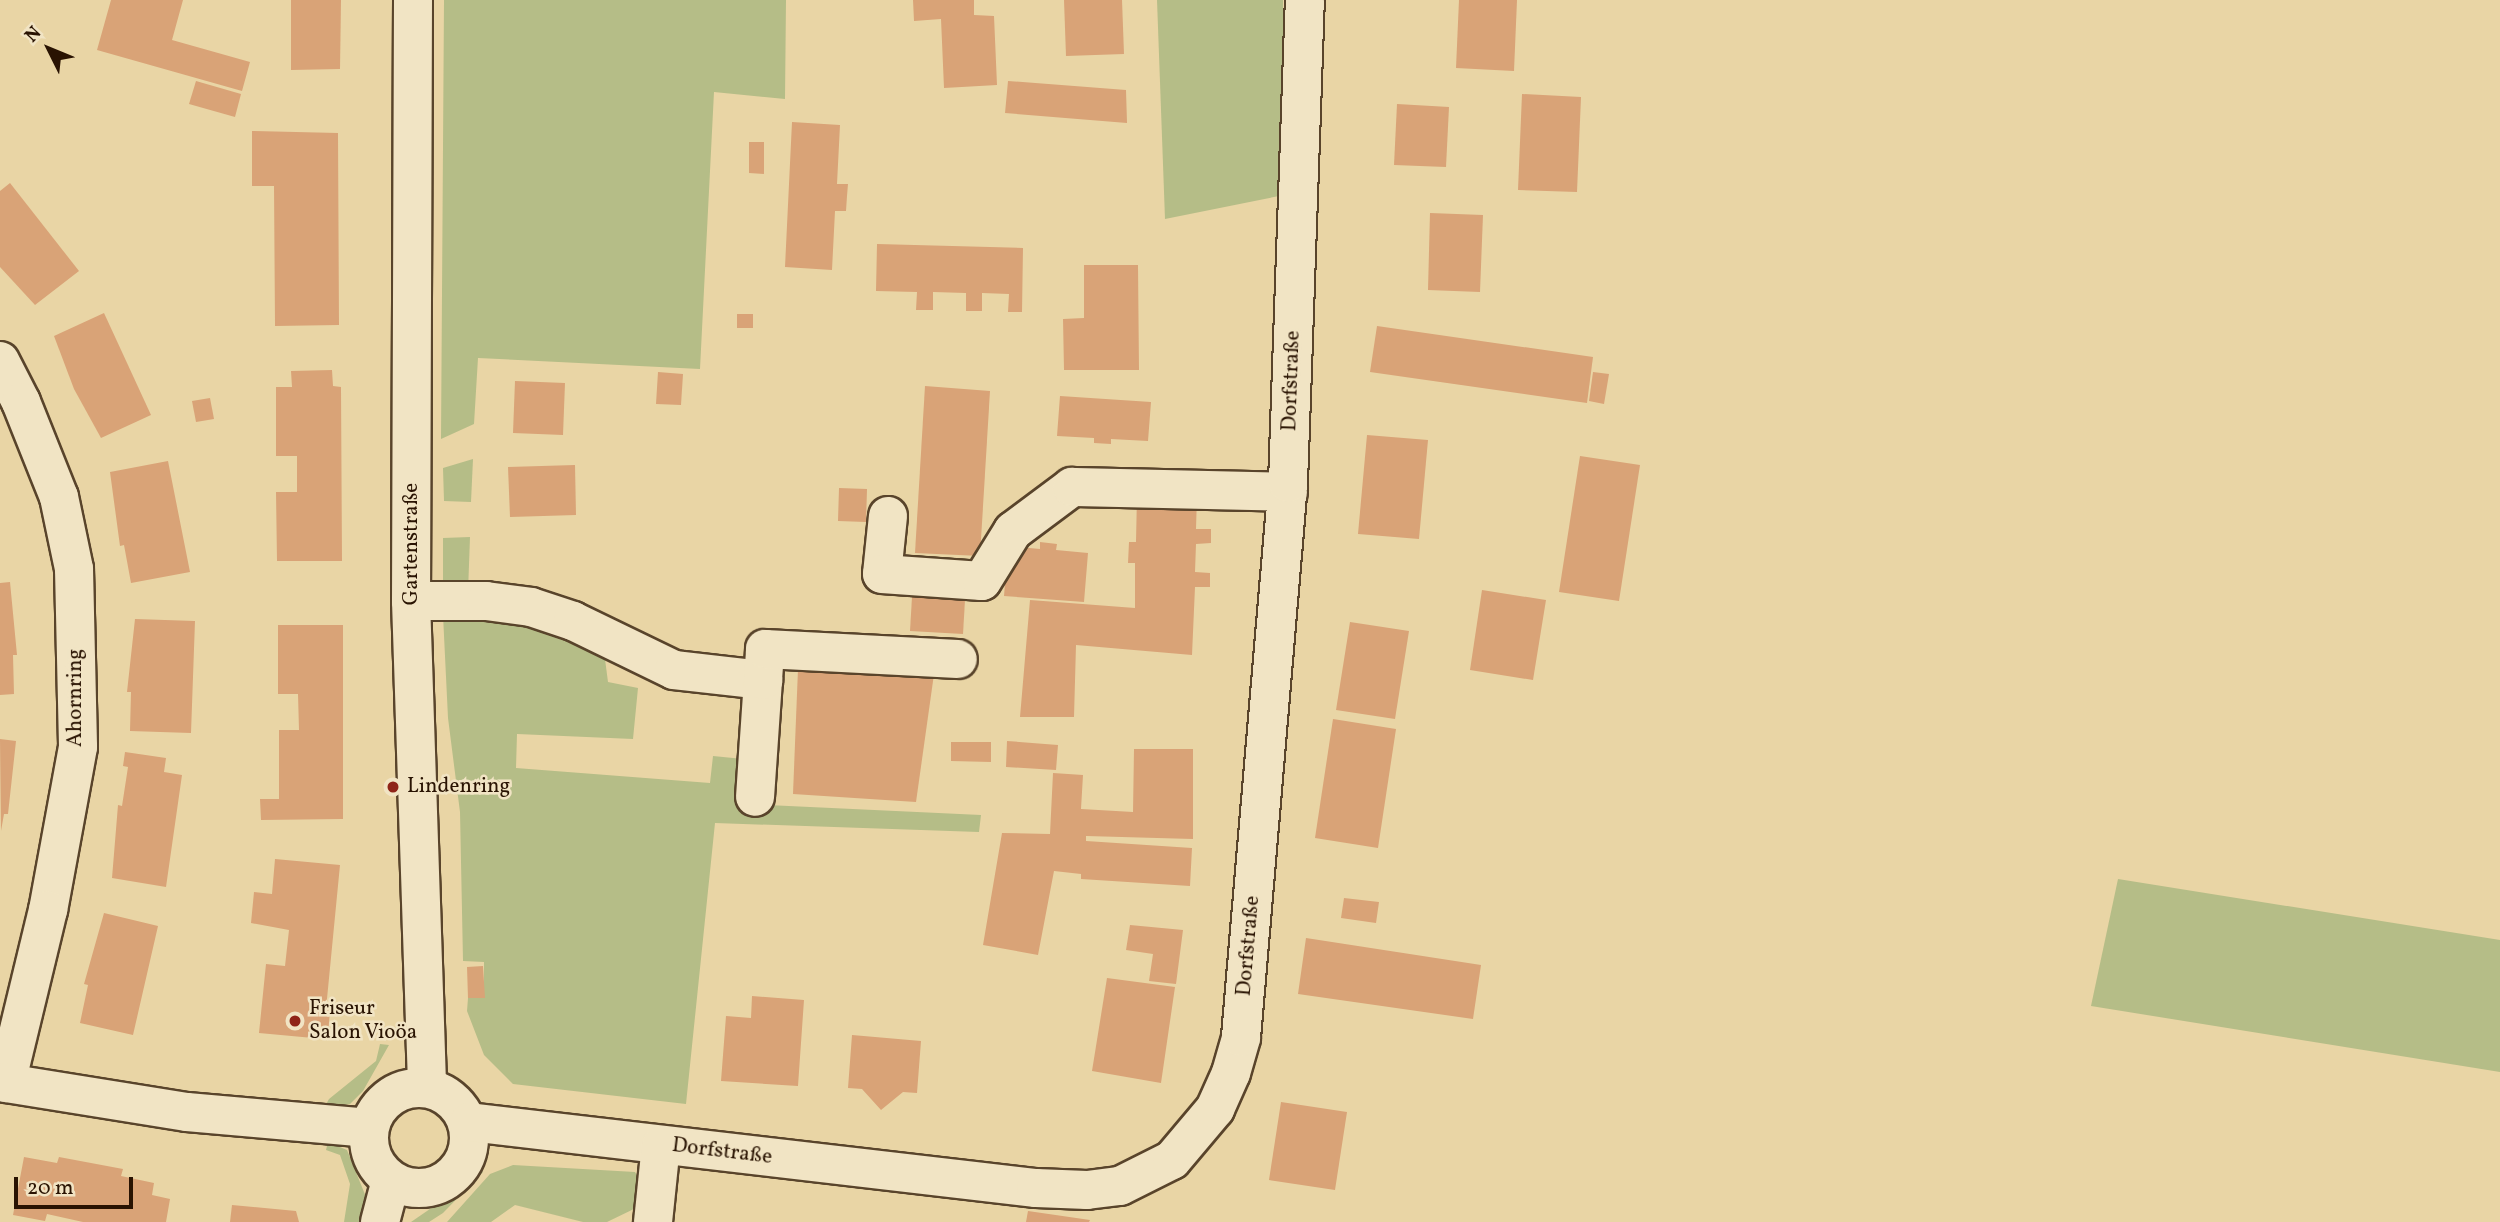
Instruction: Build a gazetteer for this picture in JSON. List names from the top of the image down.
{
  "streets": {
    "street": ["Dorfstraße", "Gartenstraße", "Ahornring"]
  },
  "crossings": [
    ["Dorfstraße", "Gartenstraße"]
  ],
  "places": ["Lindenring", "Friseur Salon Vioöa"],
  "scale_bar": "20 m",
  "north": "top left"
}
